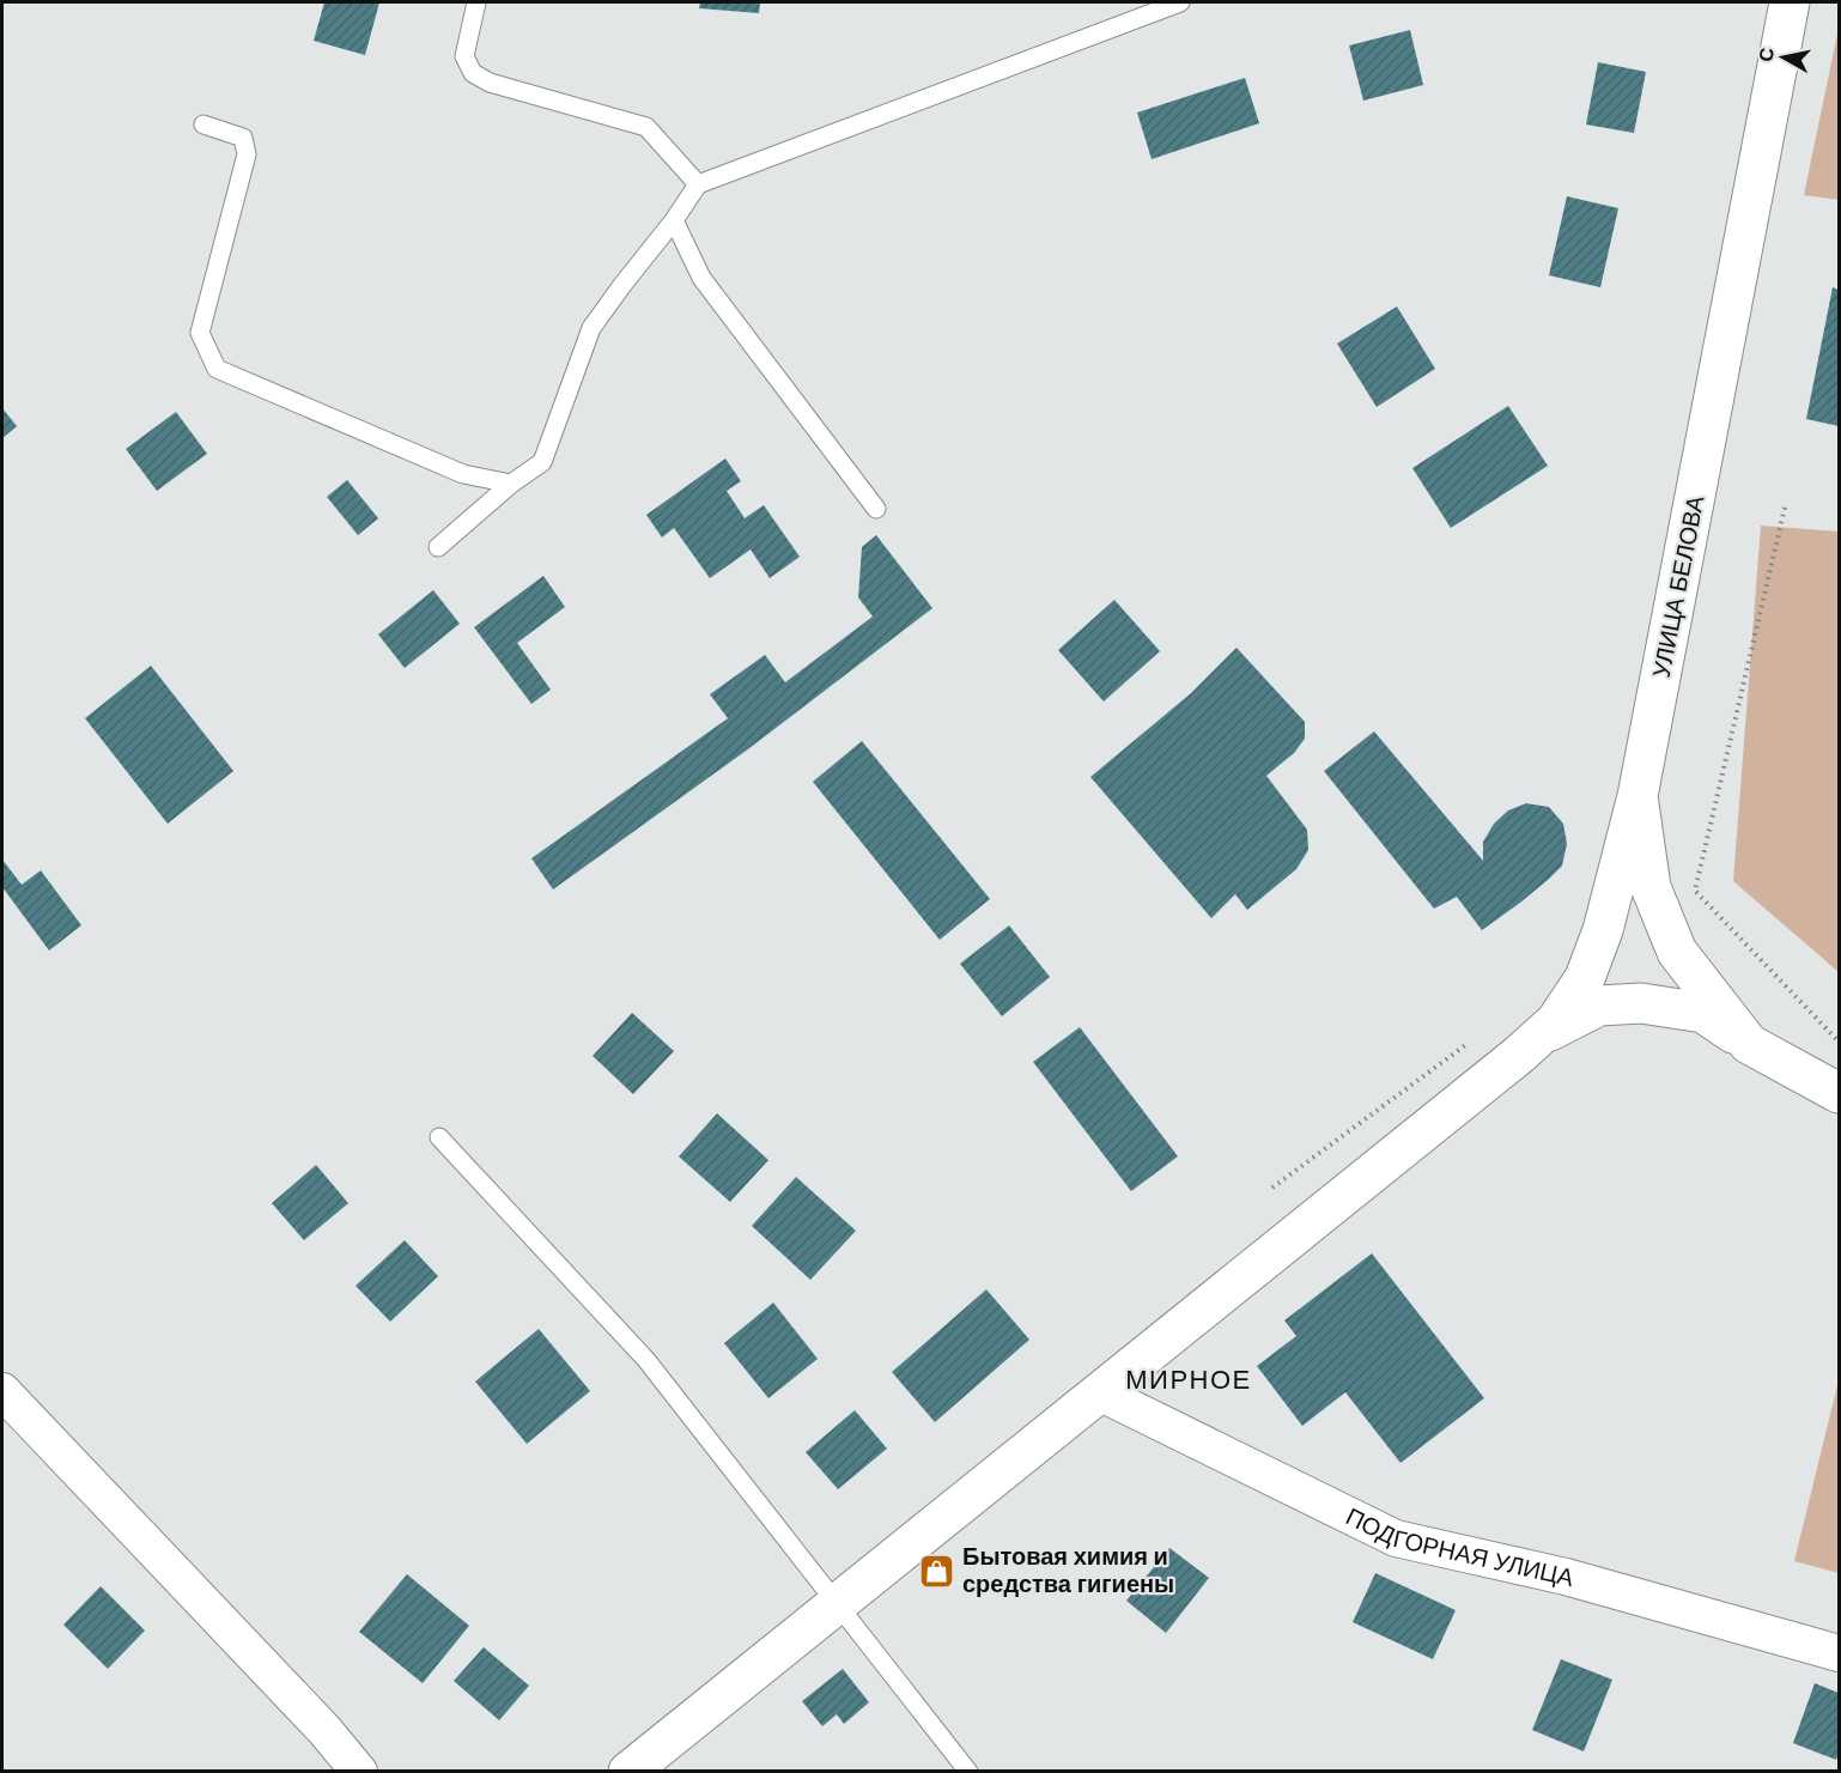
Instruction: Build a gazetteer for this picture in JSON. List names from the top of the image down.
{
  "streets": {
    "main road": ["УЛИЦА БЕЛОВА"],
    "street": ["ПОДГОРНАЯ УЛИЦА"]
  },
  "districts": ["МИРНОЕ"],
  "places": {
    "shop": ["Бытовая химия и средства гигиены"]
  },
  "north": "left"
}
